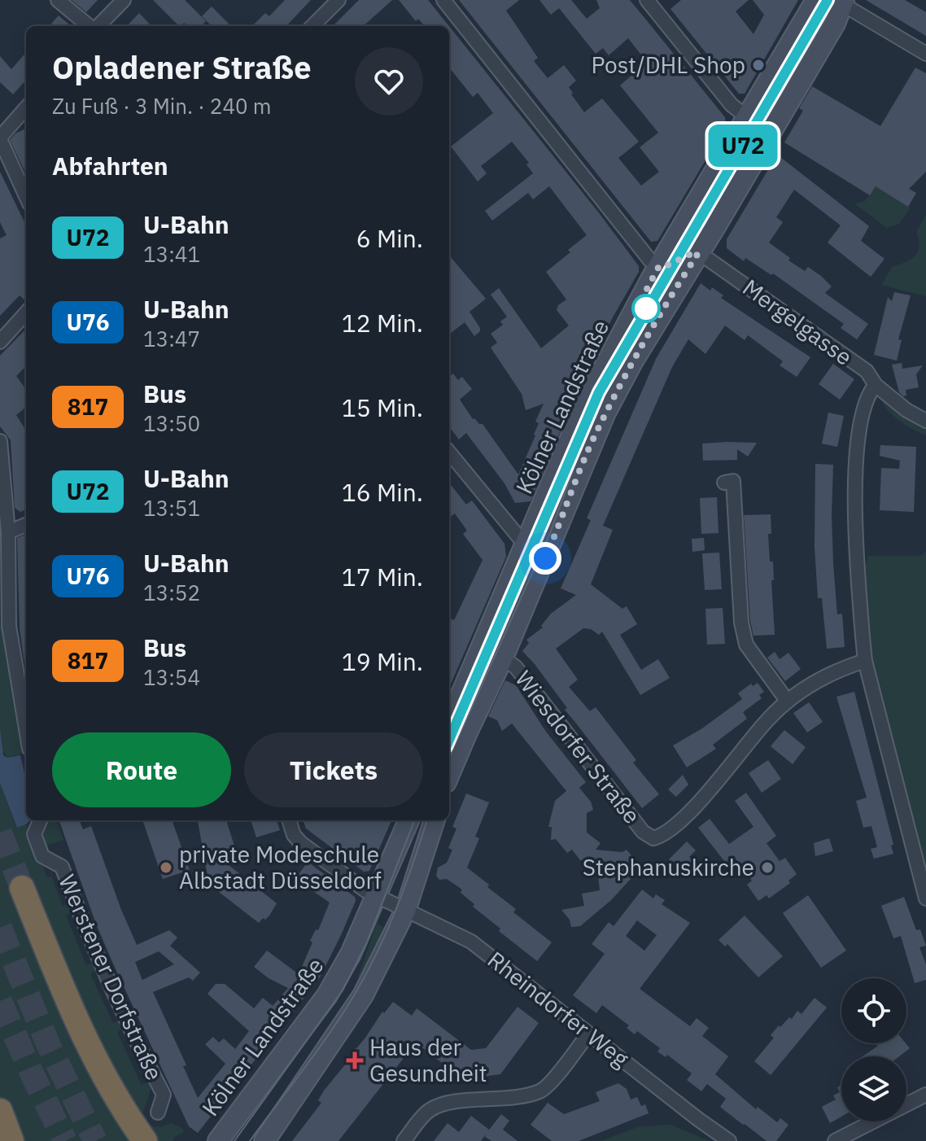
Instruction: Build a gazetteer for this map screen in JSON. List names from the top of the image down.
{
  "streets": {
    "main road": ["Kölner Landstraße"],
    "street": [
      "Mergelgasse",
      "Wiesdorfer Straße",
      "Werstener Dorfstraße",
      "Rheindorfer Weg"
    ]
  },
  "crossings": [
    ["Mergelgasse", "Kölner Landstraße"],
    ["Kölner Landstraße", "Wiesdorfer Straße"],
    ["Kölner Landstraße", "Rheindorfer Weg"]
  ],
  "places": {
    "other": ["Post/DHL Shop", "private Modeschule Albstadt Düsseldorf", "Stephanuskirche"],
    "health": ["Haus der Gesundheit"]
  },
  "lines": ["metro line U72"],
  "page": {
    "on_map": "U72",
    "heading": [
      ["Opladener Straße", "Zu Fuß · 3 Min. · 240 m"],
      "Abfahrten"
    ],
    "list": [
      {
        "mark": "U72",
        "name": "U-Bahn",
        "note": "13:41",
        "value": "6 Min."
      },
      {
        "mark": "U76",
        "name": "U-Bahn",
        "note": "13:47",
        "value": "12 Min."
      },
      {
        "mark": "817",
        "name": "Bus",
        "note": "13:50",
        "value": "15 Min."
      },
      {
        "mark": "U72",
        "name": "U-Bahn",
        "note": "13:51",
        "value": "16 Min."
      },
      {
        "mark": "U76",
        "name": "U-Bahn",
        "note": "13:52",
        "value": "17 Min."
      },
      {
        "mark": "817",
        "name": "Bus",
        "note": "13:54",
        "value": "19 Min."
      }
    ],
    "buttons": ["Route", "Tickets"]
  }
}
